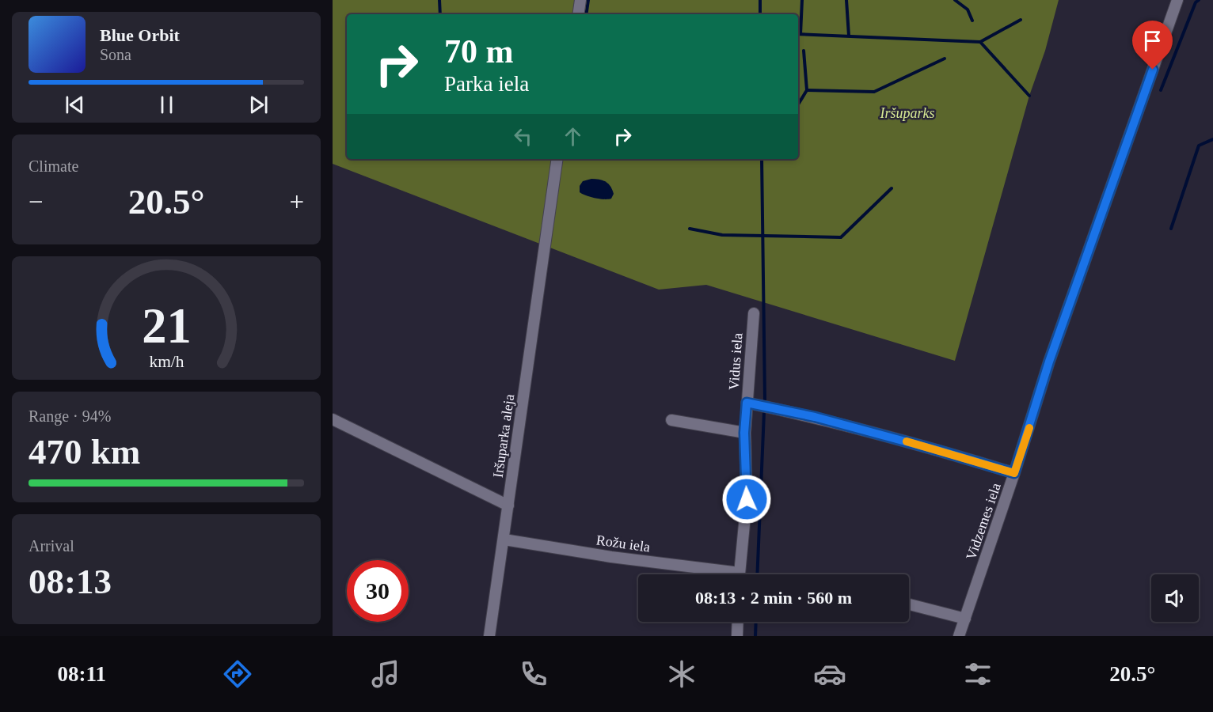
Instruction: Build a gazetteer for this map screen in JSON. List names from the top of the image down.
{
  "streets": {
    "street": [
      "Vidus iela",
      "Iršuparka aleja",
      "Vidzemes iela",
      "Rožu iela"
    ]
  },
  "crossings": [
    ["Iršuparka aleja", "Rožu iela"]
  ],
  "parks": ["Iršuparks"],
  "page": {
    "turn": ["70 m", "Parka iela"],
    "song": ["Blue Orbit", "Sona"],
    "tile": [
      "Climate",
      ["Range · 94%", "470 km"],
      ["Arrival", "08:13"]
    ],
    "heat": ["−", "20.5°", "+"],
    "limit": "30",
    "trip": "08:13 · 2 min · 560 m",
    "tabs": ["08:11", "20.5°"],
    "gauge": ["21", "km/h"]
  }
}
